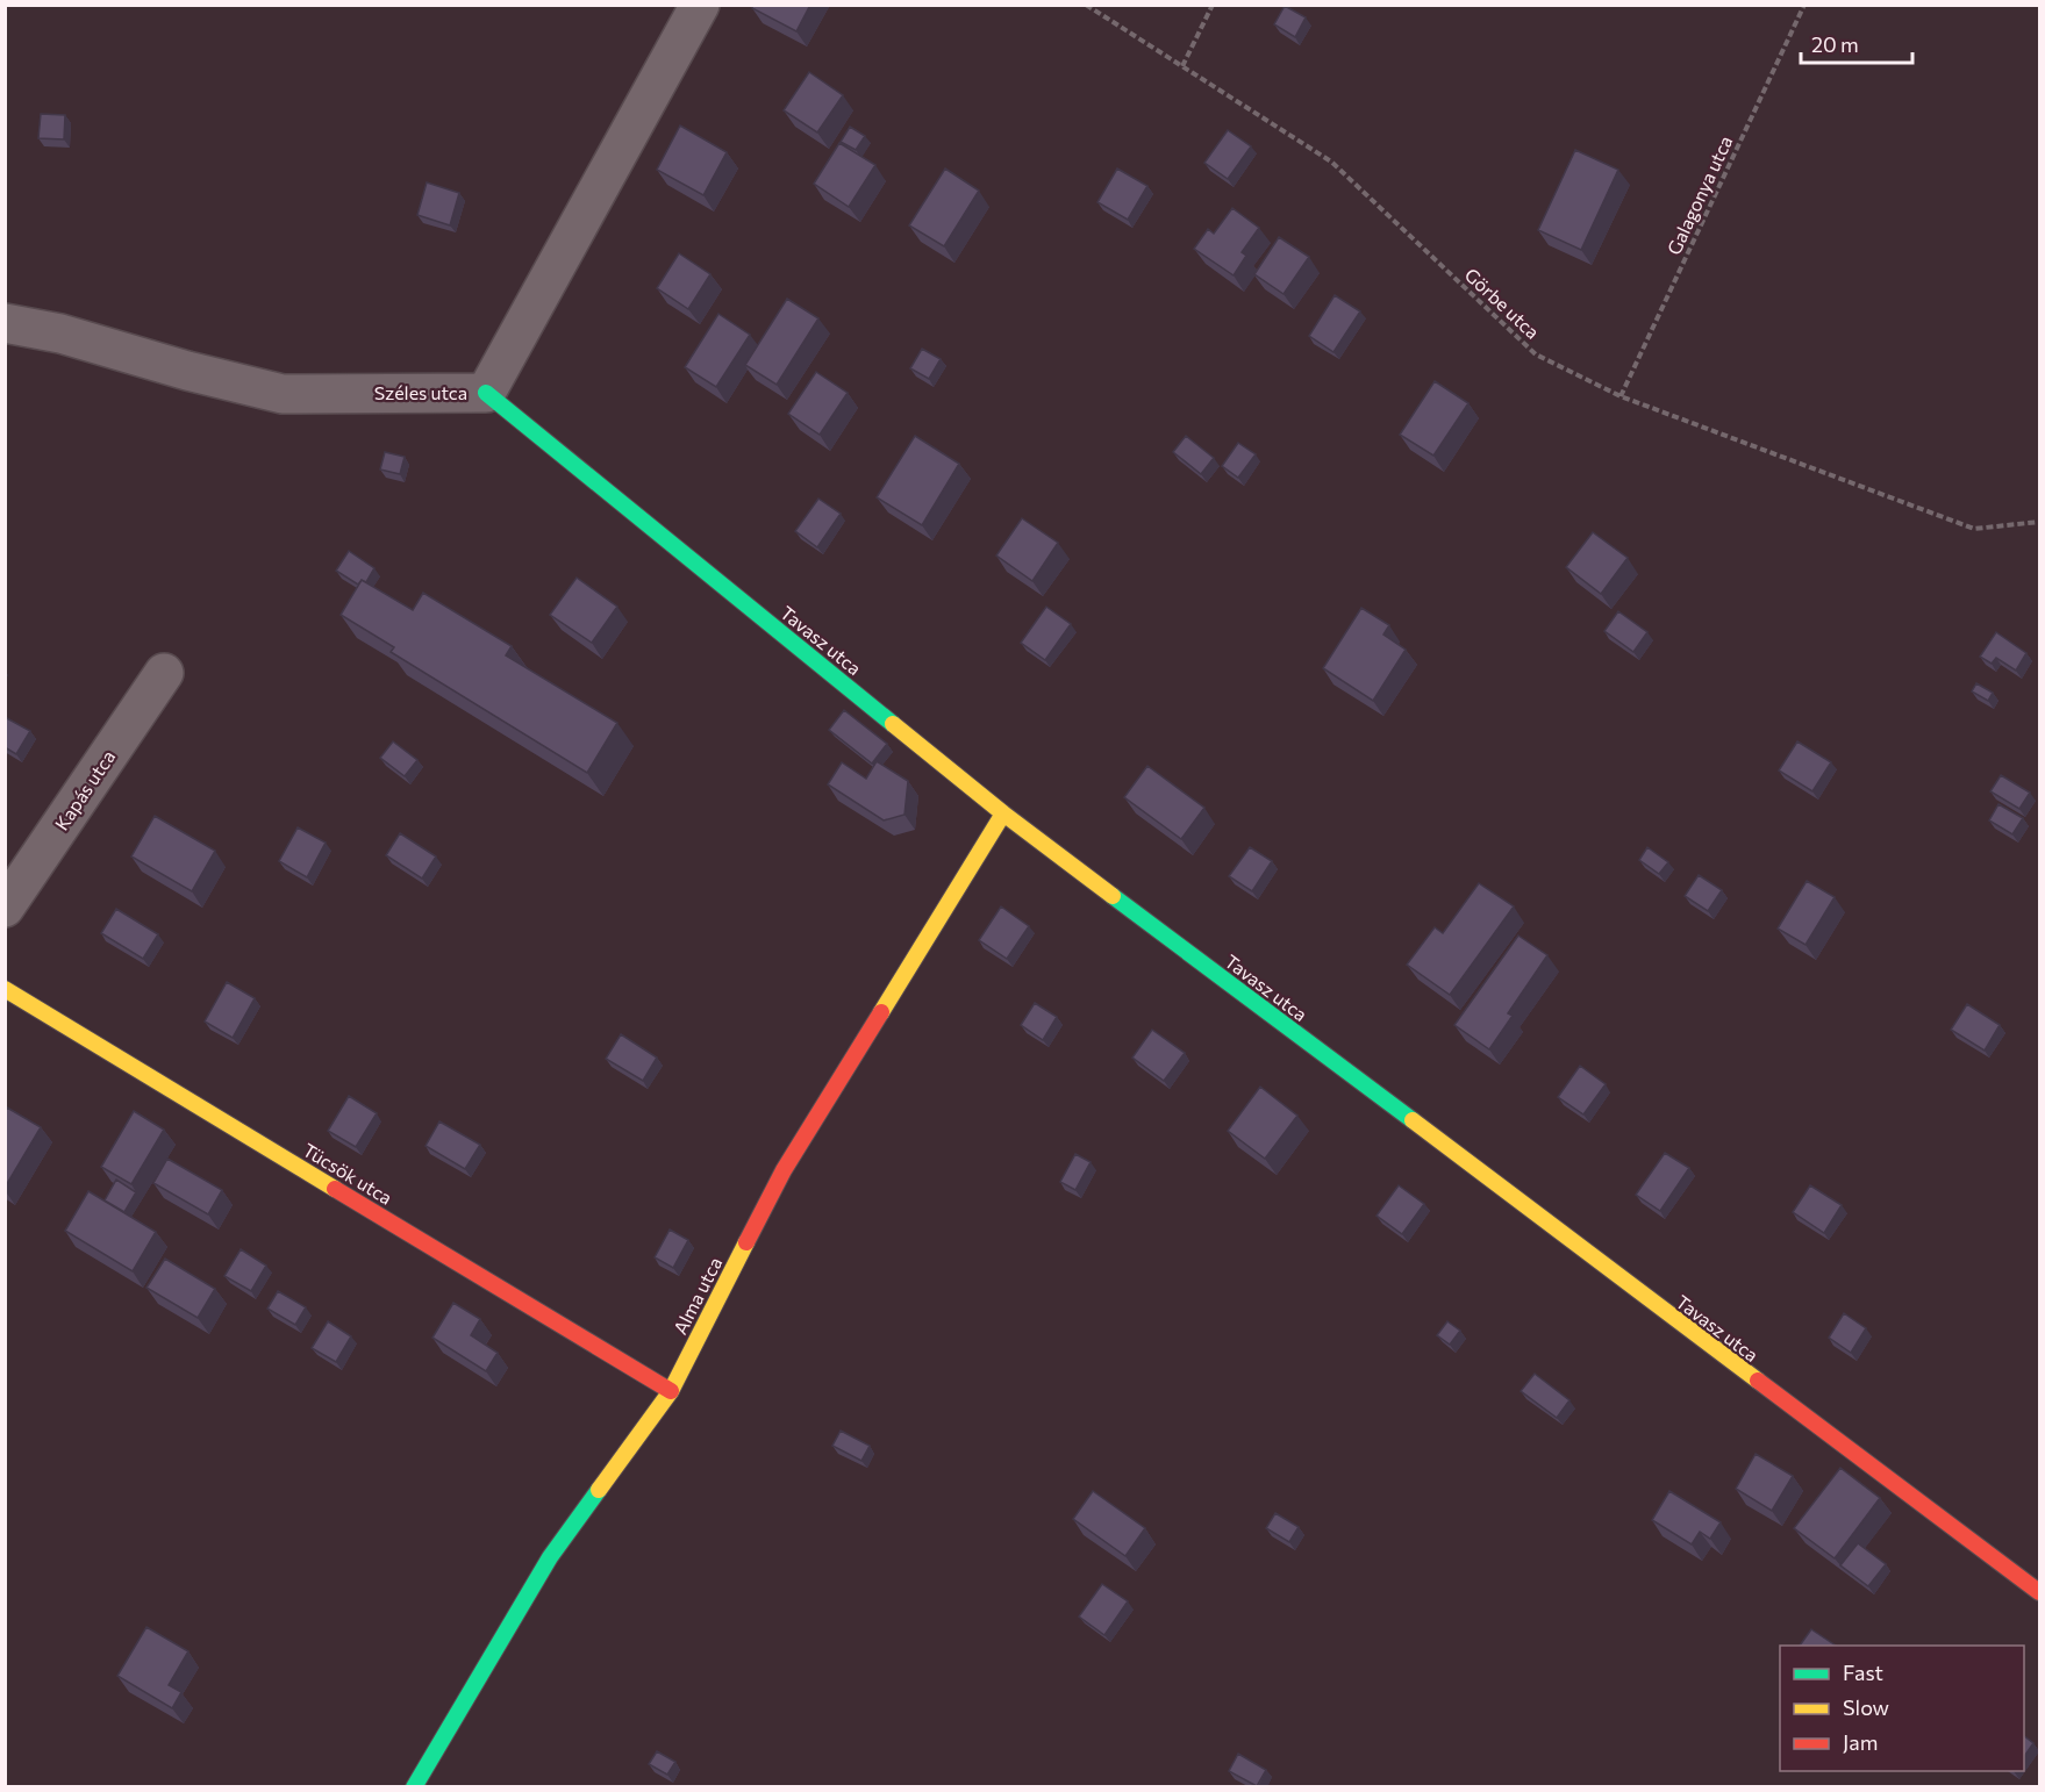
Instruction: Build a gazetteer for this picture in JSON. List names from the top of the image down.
{
  "streets": {
    "street": [
      "Széles utca",
      "Tavasz utca",
      "Kapás utca",
      "Tücsök utca",
      "Alma utca"
    ],
    "path": ["Galagonya utca", "Görbe utca"]
  },
  "crossings": [
    ["Galagonya utca", "Görbe utca"],
    ["Széles utca", "Tavasz utca"],
    ["Tavasz utca", "Alma utca"],
    ["Tücsök utca", "Alma utca"]
  ],
  "legend": ["Fast", "Slow", "Jam"],
  "scale_bar": "20 m"
}
